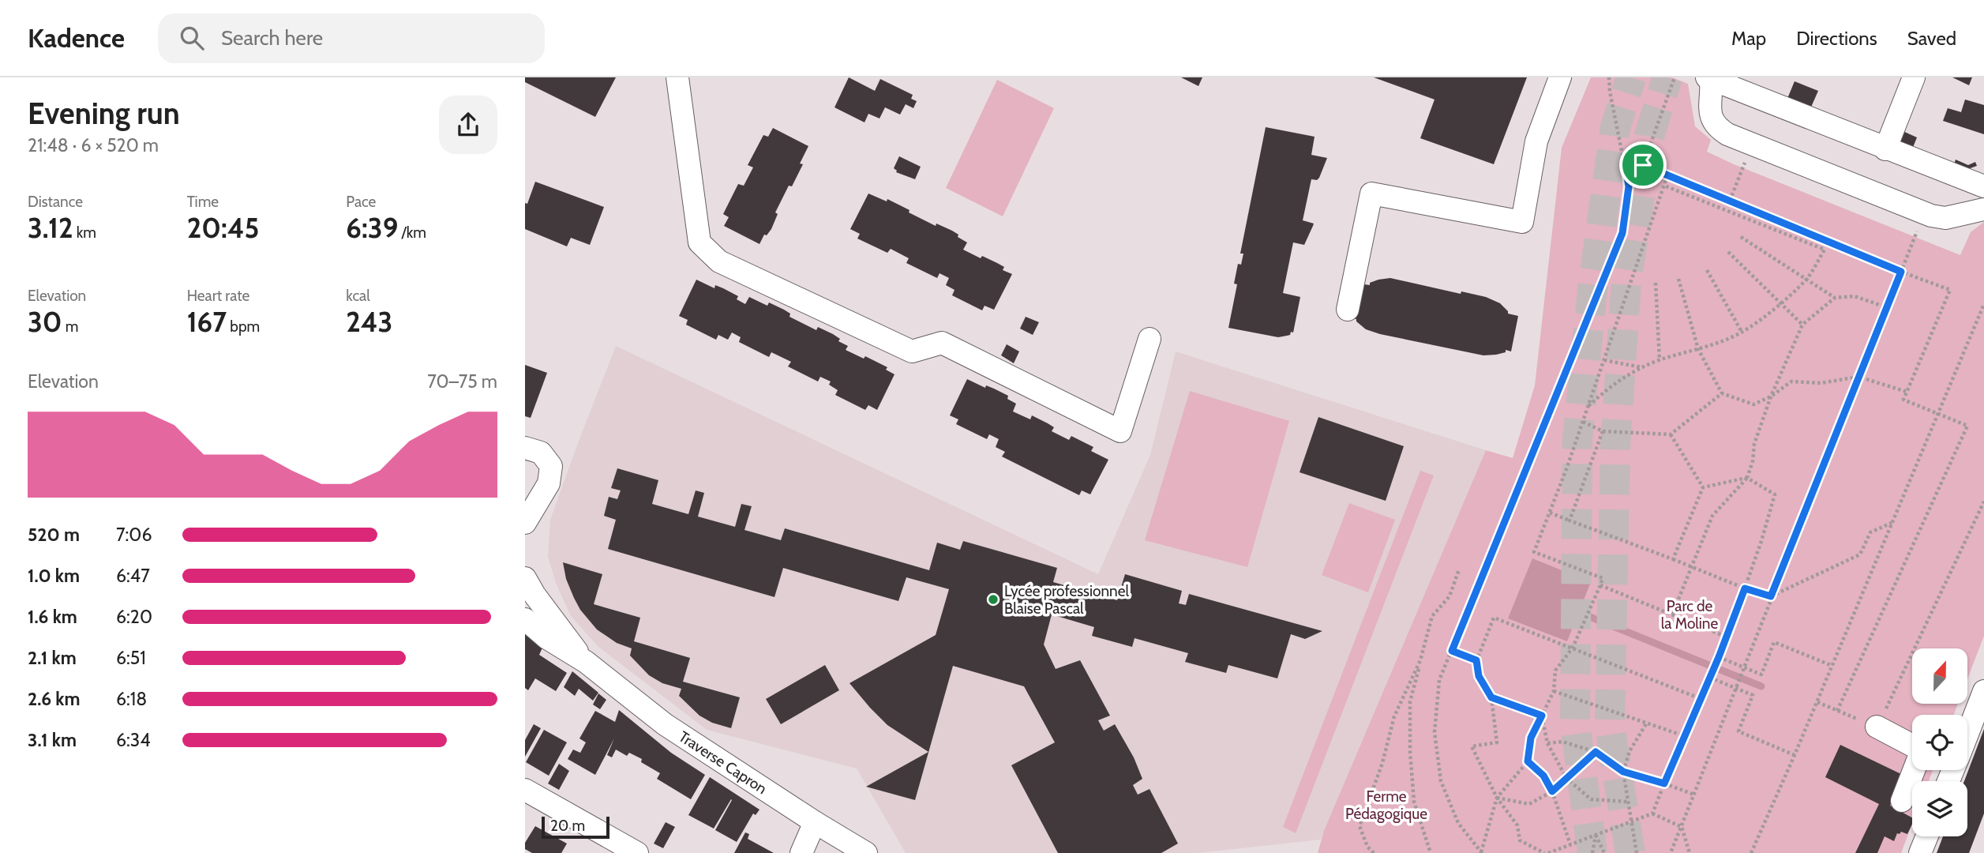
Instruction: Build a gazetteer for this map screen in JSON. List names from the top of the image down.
{
  "streets": {
    "street": ["Traverse Capron"]
  },
  "parks": ["Parc de la Moline", "Ferme Pédagogique"],
  "places": ["Lycée professionnel Blaise Pascal"],
  "scale_bar": "20 m",
  "north": "top",
  "page": {
    "header": "Kadence",
    "search": "Search here",
    "nav": ["Map", "Directions", "Saved"],
    "heading": ["Evening run", "21:48 · 6 × 520 m"],
    "stats": [
      ["Distance", "3.12 km"],
      ["Time", "20:45"],
      ["Pace", "6:39 /km"],
      ["Elevation", "30 m"],
      ["Heart rate", "167 bpm"],
      ["kcal", "243"]
    ],
    "chart": ["Elevation", "70–75 m"],
    "list": [
      {
        "name": "520 m",
        "note": "7:06"
      },
      {
        "name": "1.0 km",
        "note": "6:47"
      },
      {
        "name": "1.6 km",
        "note": "6:20"
      },
      {
        "name": "2.1 km",
        "note": "6:51"
      },
      {
        "name": "2.6 km",
        "note": "6:18"
      },
      {
        "name": "3.1 km",
        "note": "6:34"
      }
    ],
    "scale": "20 m"
  }
}
